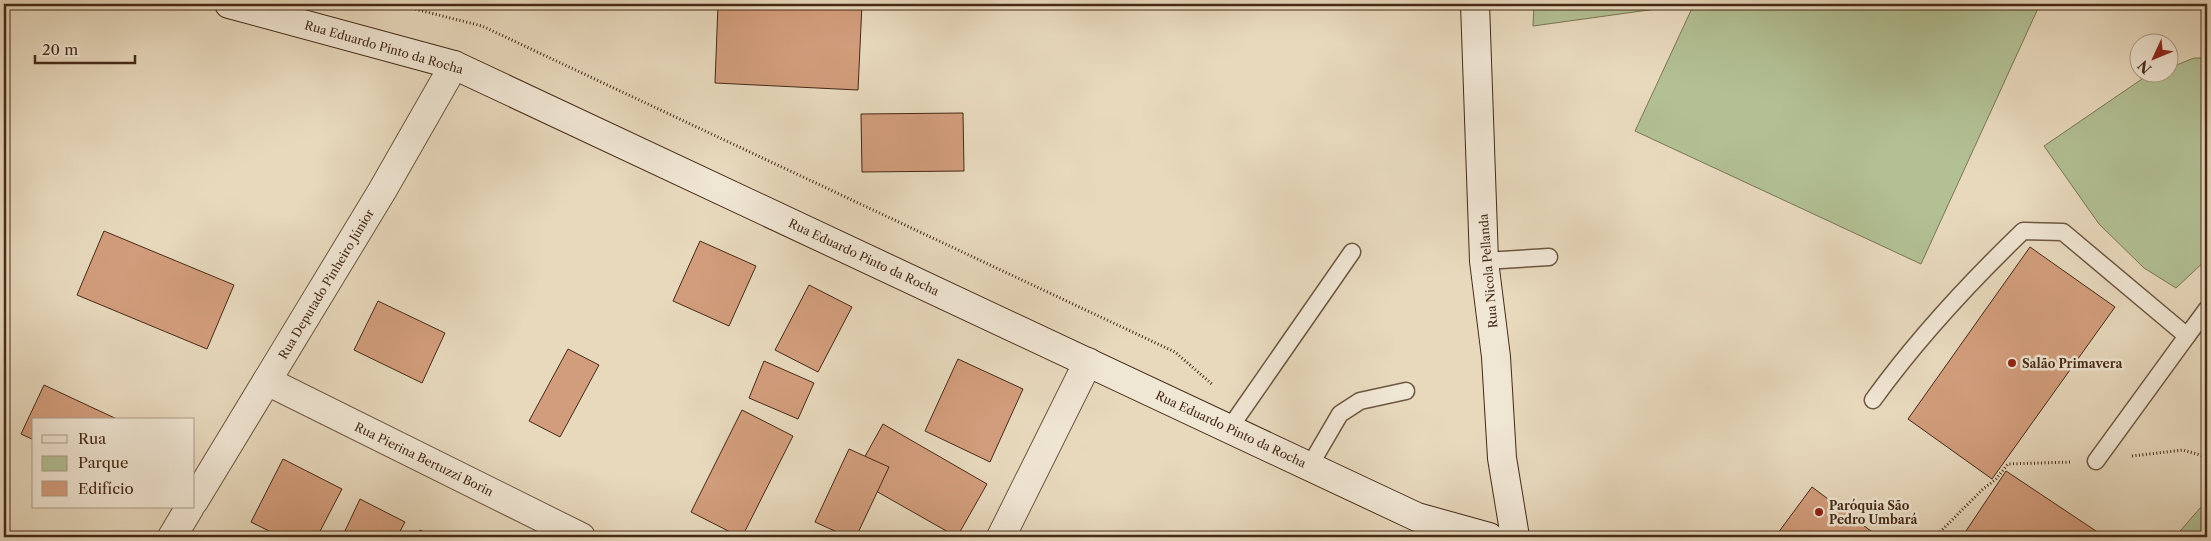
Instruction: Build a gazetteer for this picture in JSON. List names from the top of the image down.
{
  "streets": {
    "main road": [
      "Rua Eduardo Pinto da Rocha",
      "Rua Nicola Pellanda",
      "Rua Deputado Pinheiro Júnior",
      "Rua Pierina Bertuzzi Borin"
    ]
  },
  "crossings": [
    ["Rua Eduardo Pinto da Rocha", "Rua Deputado Pinheiro Júnior"],
    ["Rua Deputado Pinheiro Júnior", "Rua Pierina Bertuzzi Borin"]
  ],
  "places": ["Salão Primavera", "Paróquia São Pedro Umbará"],
  "legend": ["Rua", "Parque", "Edifício"],
  "scale_bar": "20 m",
  "north": "bottom left"
}
